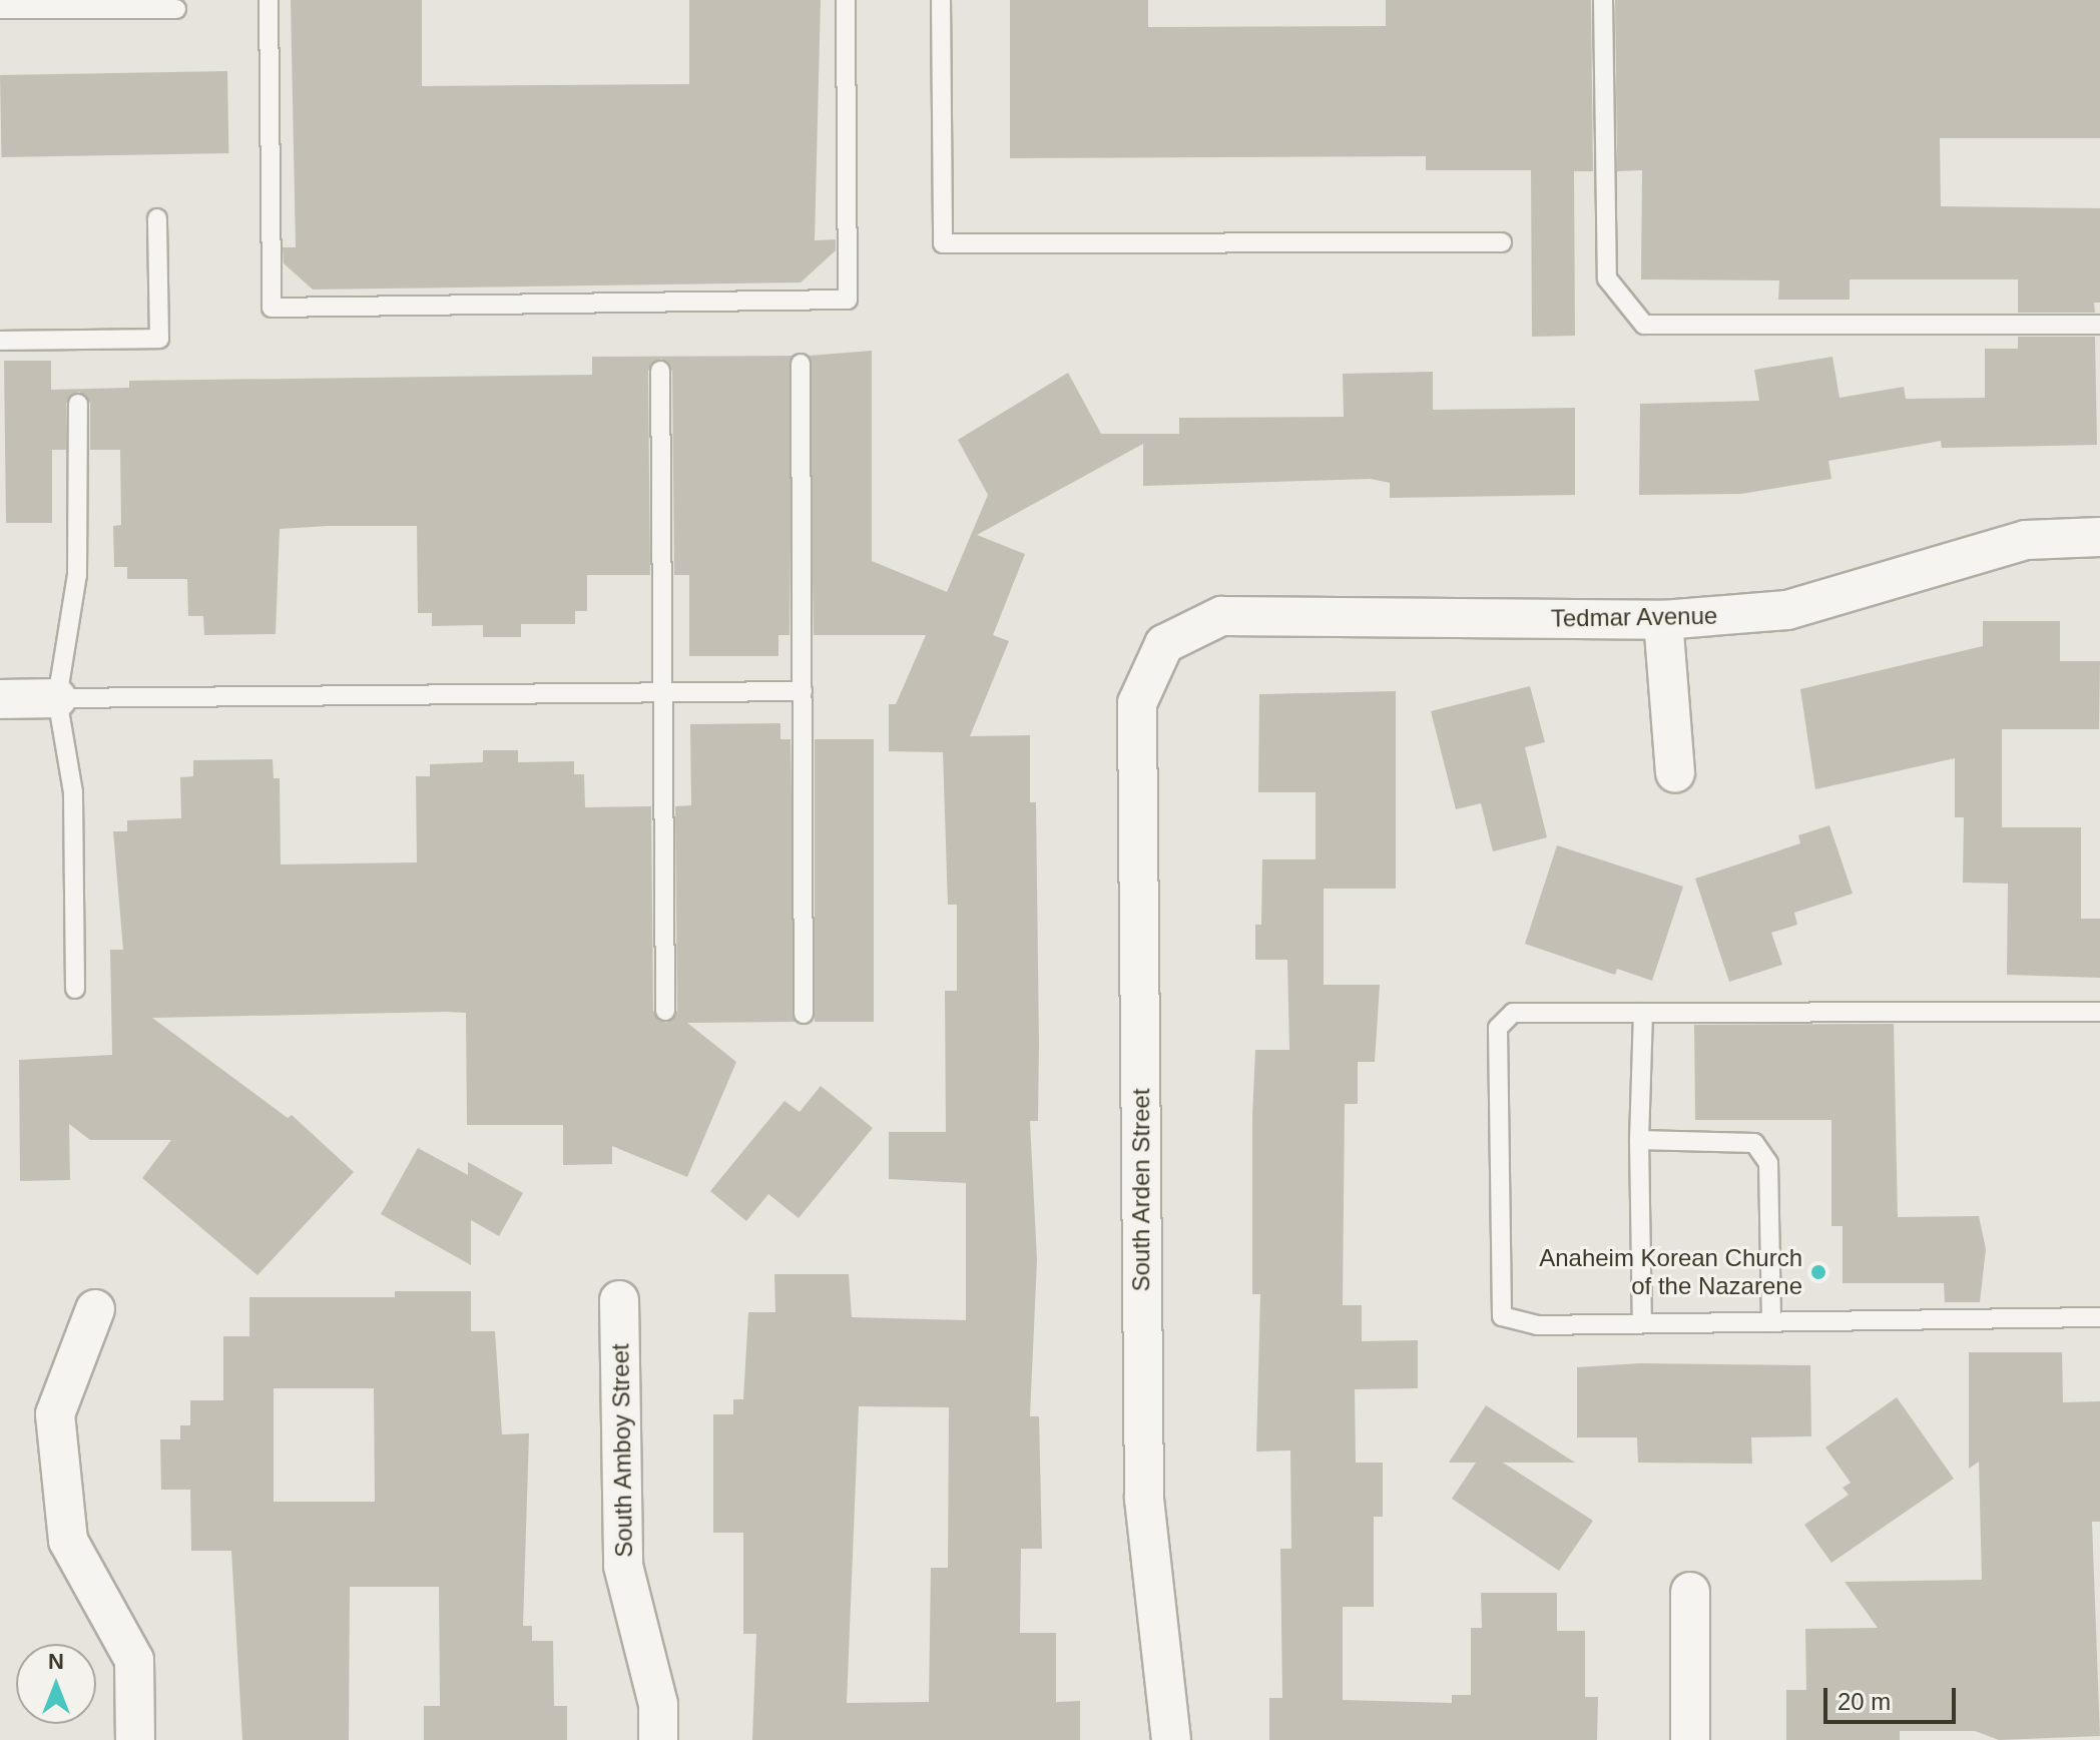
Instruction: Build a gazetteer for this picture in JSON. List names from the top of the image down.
{
  "streets": {
    "street": ["Tedmar Avenue", "South Arden Street", "South Amboy Street"]
  },
  "crossings": [
    ["Tedmar Avenue", "South Arden Street"]
  ],
  "places": ["Anaheim Korean Church of the Nazarene"],
  "scale_bar": "20 m",
  "north": "top"
}
